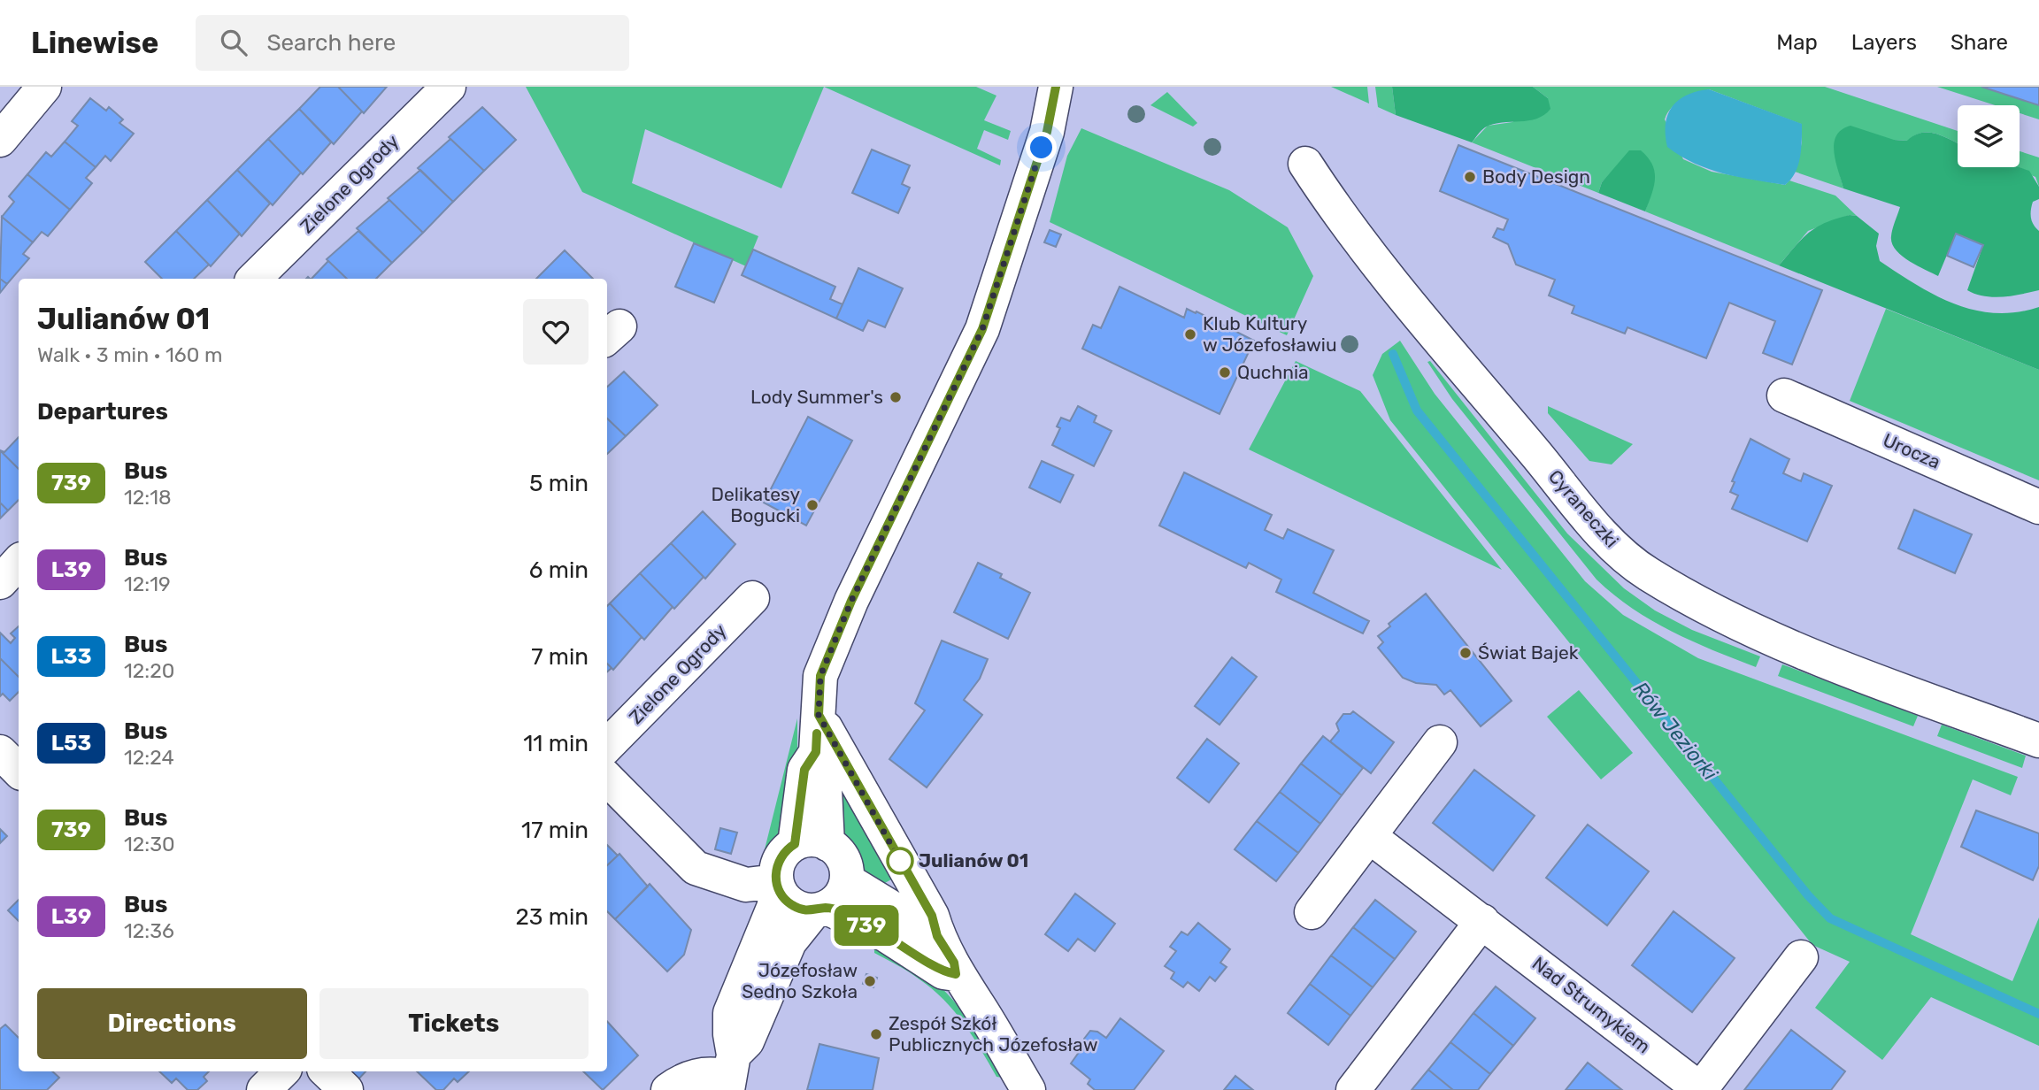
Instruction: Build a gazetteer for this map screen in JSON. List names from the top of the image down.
{
  "streets": {
    "street": [
      "Zielone Ogrody",
      "Urocza",
      "Cyraneczki",
      "Nad Strumykiem"
    ]
  },
  "water": ["Rów Jeziorki"],
  "places": [
    "Body Design",
    "Klub Kultury w Józefosławiu",
    "Quchnia",
    "Lody Summer's",
    "Delikatesy Bogucki",
    "Świat Bajek",
    "Julianów 01",
    "Józefosław Sedno Szkoła",
    "Zespół Szkół Publicznych Józefosław"
  ],
  "lines": ["bus line 739"],
  "page": {
    "header": "Linewise",
    "search": "Search here",
    "nav": ["Map", "Layers", "Share"],
    "on_map": "739",
    "heading": [
      ["Julianów 01", "Walk · 3 min · 160 m"],
      "Departures"
    ],
    "list": [
      {
        "mark": "739",
        "name": "Bus",
        "note": "12:18",
        "value": "5 min"
      },
      {
        "mark": "L39",
        "name": "Bus",
        "note": "12:19",
        "value": "6 min"
      },
      {
        "mark": "L33",
        "name": "Bus",
        "note": "12:20",
        "value": "7 min"
      },
      {
        "mark": "L53",
        "name": "Bus",
        "note": "12:24",
        "value": "11 min"
      },
      {
        "mark": "739",
        "name": "Bus",
        "note": "12:30",
        "value": "17 min"
      },
      {
        "mark": "L39",
        "name": "Bus",
        "note": "12:36",
        "value": "23 min"
      }
    ],
    "buttons": ["Directions", "Tickets"]
  }
}
